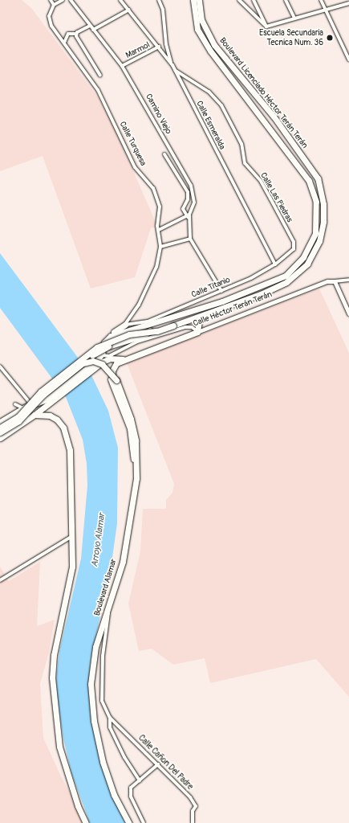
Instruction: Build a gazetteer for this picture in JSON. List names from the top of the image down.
{
  "streets": {
    "main road": ["Boulevard Licenciado Héctor Terán Terán", "Calle Héctor Terán Terán", "Boulevard Alamar"],
    "street": [
      "Marmol",
      "Camino Viejo",
      "Calle Esmeralda",
      "Calle Turquesa",
      "Calle Las Piedras",
      "Calle Titanio",
      "Calle Cañon Del Padre"
    ]
  },
  "crossings": [
    ["Marmol", "Camino Viejo"],
    ["Marmol", "Calle Esmeralda"],
    ["Boulevard Licenciado Héctor Terán Terán", "Calle Turquesa"],
    ["Boulevard Licenciado Héctor Terán Terán", "Calle Héctor Terán Terán"],
    ["Calle Esmeralda", "Calle Las Piedras"],
    ["Calle Esmeralda", "Calle Titanio"],
    ["Calle Turquesa", "Calle Titanio"],
    ["Calle Las Piedras", "Calle Titanio"],
    ["Boulevard Alamar", "Calle Cañon Del Padre"]
  ],
  "water": ["Arroyo Alamar"],
  "places": ["Escuela Secundaria Tecnica Num. 36"]
}
